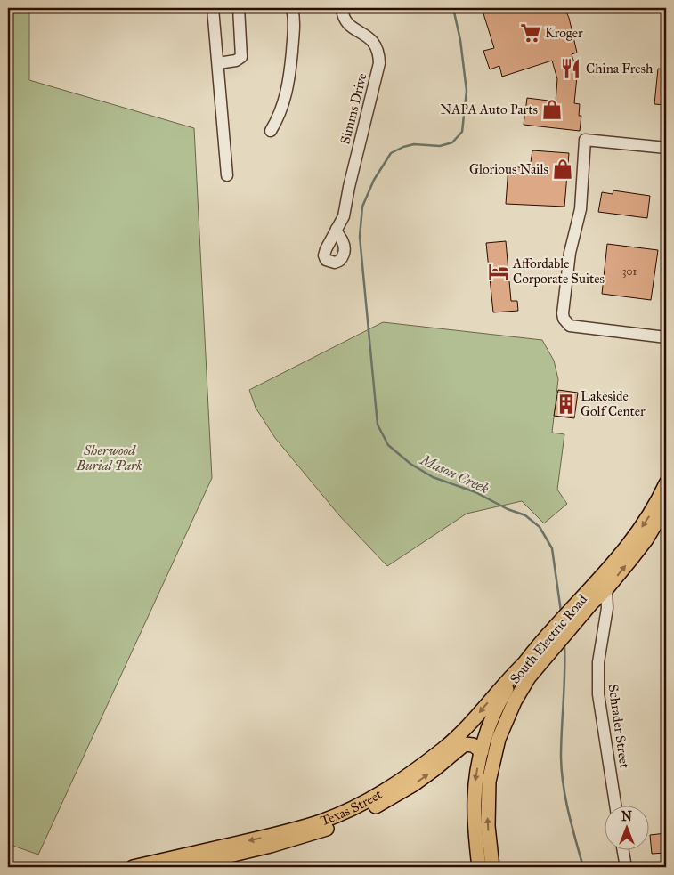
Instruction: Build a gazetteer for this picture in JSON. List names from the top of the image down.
{
  "streets": {
    "main road": ["South Electric Road", "Texas Street"],
    "street": ["Simms Drive", "Schrader Street"]
  },
  "crossings": [
    ["South Electric Road", "Schrader Street"],
    ["South Electric Road", "Texas Street"]
  ],
  "water": ["Mason Creek"],
  "parks": ["Sherwood Burial Park"],
  "places": {
    "supermarket": ["Kroger"],
    "restaurant": ["China Fresh"],
    "shop": ["NAPA Auto Parts", "Glorious Nails"],
    "hotel": ["Affordable Corporate Suites"],
    "building": ["Lakeside Golf Center"]
  },
  "house_numbers": ["301"],
  "north": "top"
}
